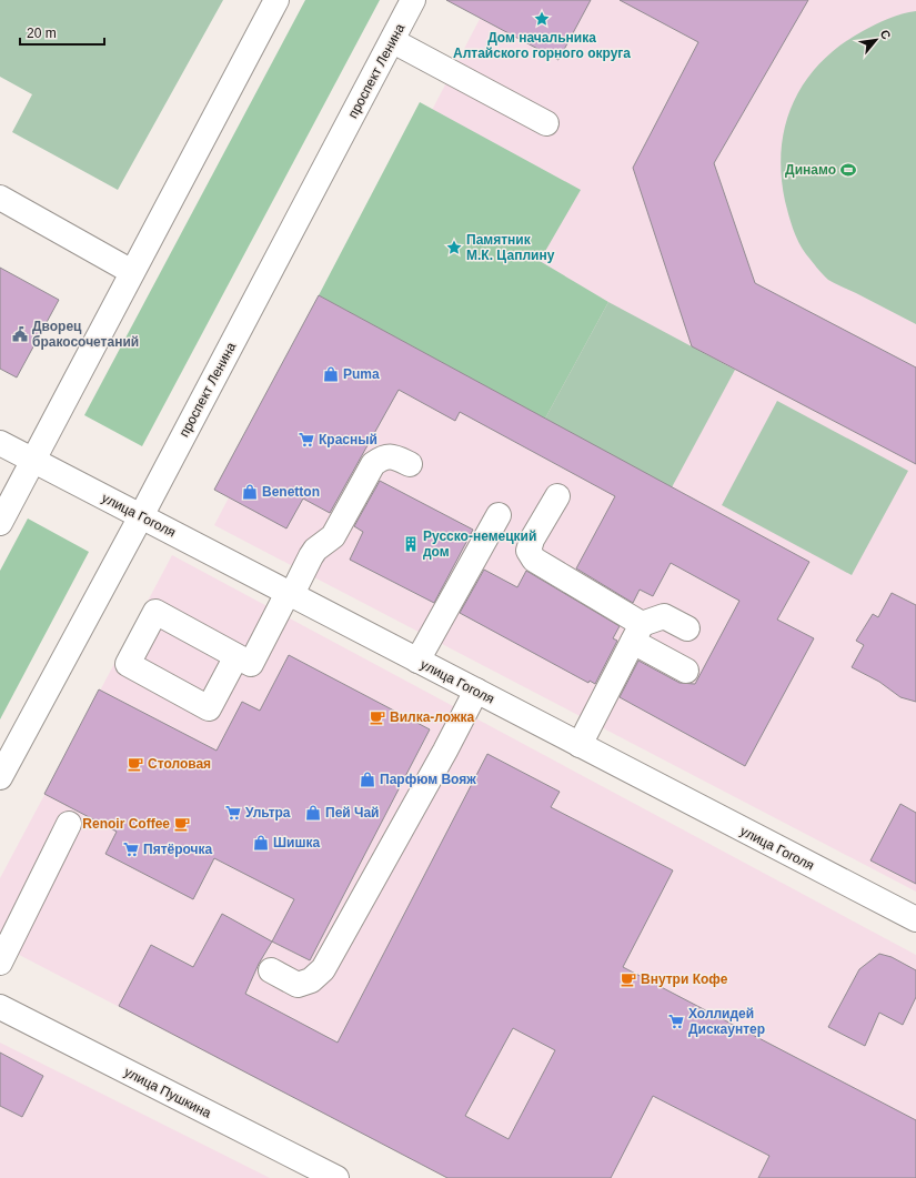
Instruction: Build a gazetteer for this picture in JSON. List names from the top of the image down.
{
  "streets": {
    "main road": ["проспект Ленина", "улица Гоголя", "улица Пушкина"]
  },
  "crossings": [
    ["проспект Ленина", "улица Гоголя"]
  ],
  "places": {
    "place": ["Дом начальника Алтайского горного округа", "Памятник М.К. Цаплину"],
    "sports": ["Динамо"],
    "public building": ["Дворец бракосочетаний"],
    "shop": [
      "Puma",
      "Benetton",
      "Парфюм Вояж",
      "Пей Чай",
      "Шишка"
    ],
    "supermarket": [
      "Красный",
      "Ультра",
      "Пятёрочка",
      "Холлидей Дискаунтер"
    ],
    "building": ["Русско-немецкий дом"],
    "cafe": [
      "Вилка-ложка",
      "Столовая",
      "Renoir Coffee",
      "Внутри Кофе"
    ]
  },
  "scale_bar": "20 m",
  "north": "top right"
}
